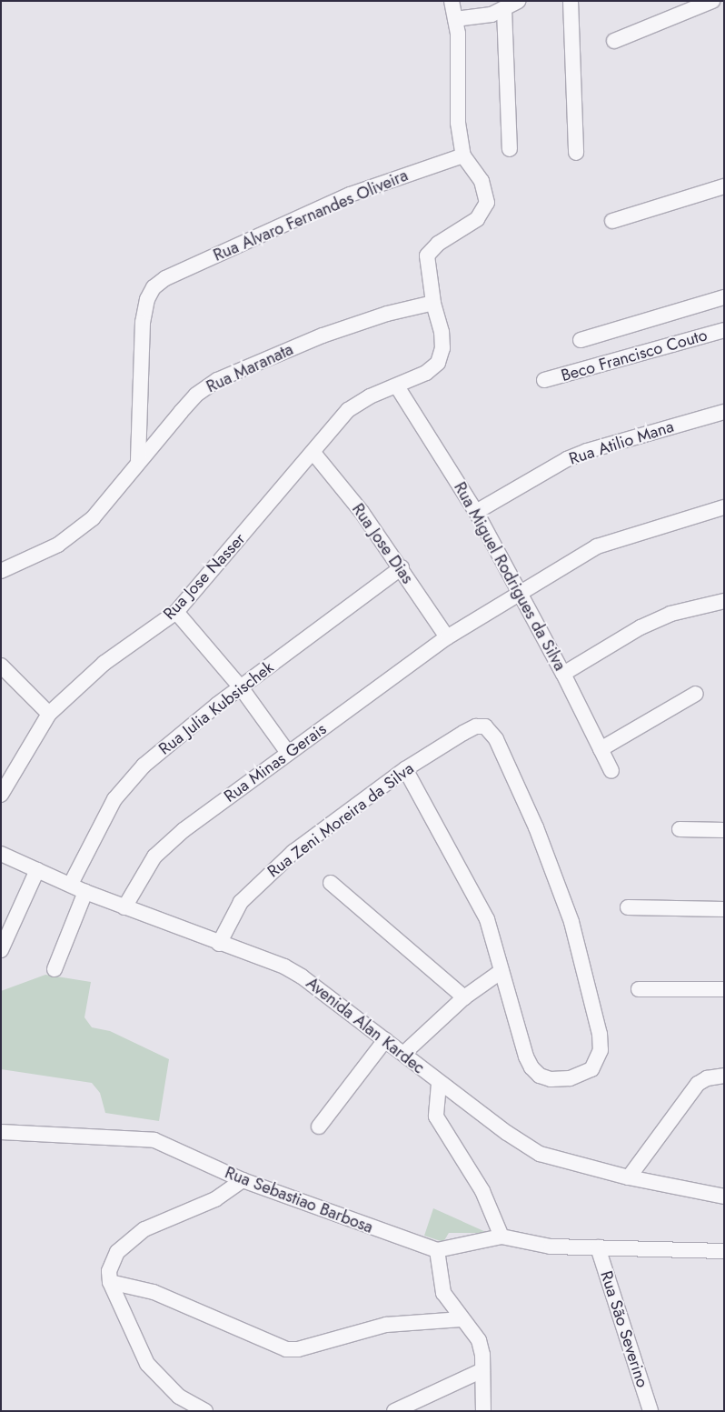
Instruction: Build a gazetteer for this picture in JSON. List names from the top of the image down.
{
  "streets": {
    "street": [
      "Rua Alvaro Fernandes Oliveira",
      "Beco Francisco Couto",
      "Rua Maranata",
      "Rua Atilio Mana",
      "Rua Jose Dias",
      "Rua Jose Nasser",
      "Rua Miguel Rodrigues da Silva",
      "Rua Julia Kubsischek",
      "Rua Minas Gerais",
      "Rua Zeni Moreira da Silva",
      "Avenida Alan Kardec",
      "Rua Sebastiao Barbosa",
      "Rua São Severino"
    ]
  },
  "crossings": [
    ["Rua Alvaro Fernandes Oliveira", "Rua Maranata"],
    ["Rua Atilio Mana", "Rua Miguel Rodrigues da Silva"],
    ["Rua Jose Dias", "Rua Jose Nasser"],
    ["Rua Jose Dias", "Rua Julia Kubsischek"],
    ["Rua Jose Dias", "Rua Minas Gerais"],
    ["Rua Jose Nasser", "Rua Miguel Rodrigues da Silva"],
    ["Rua Miguel Rodrigues da Silva", "Rua Minas Gerais"],
    ["Rua Julia Kubsischek", "Avenida Alan Kardec"],
    ["Rua Minas Gerais", "Avenida Alan Kardec"],
    ["Rua Zeni Moreira da Silva", "Avenida Alan Kardec"]
  ]
}
